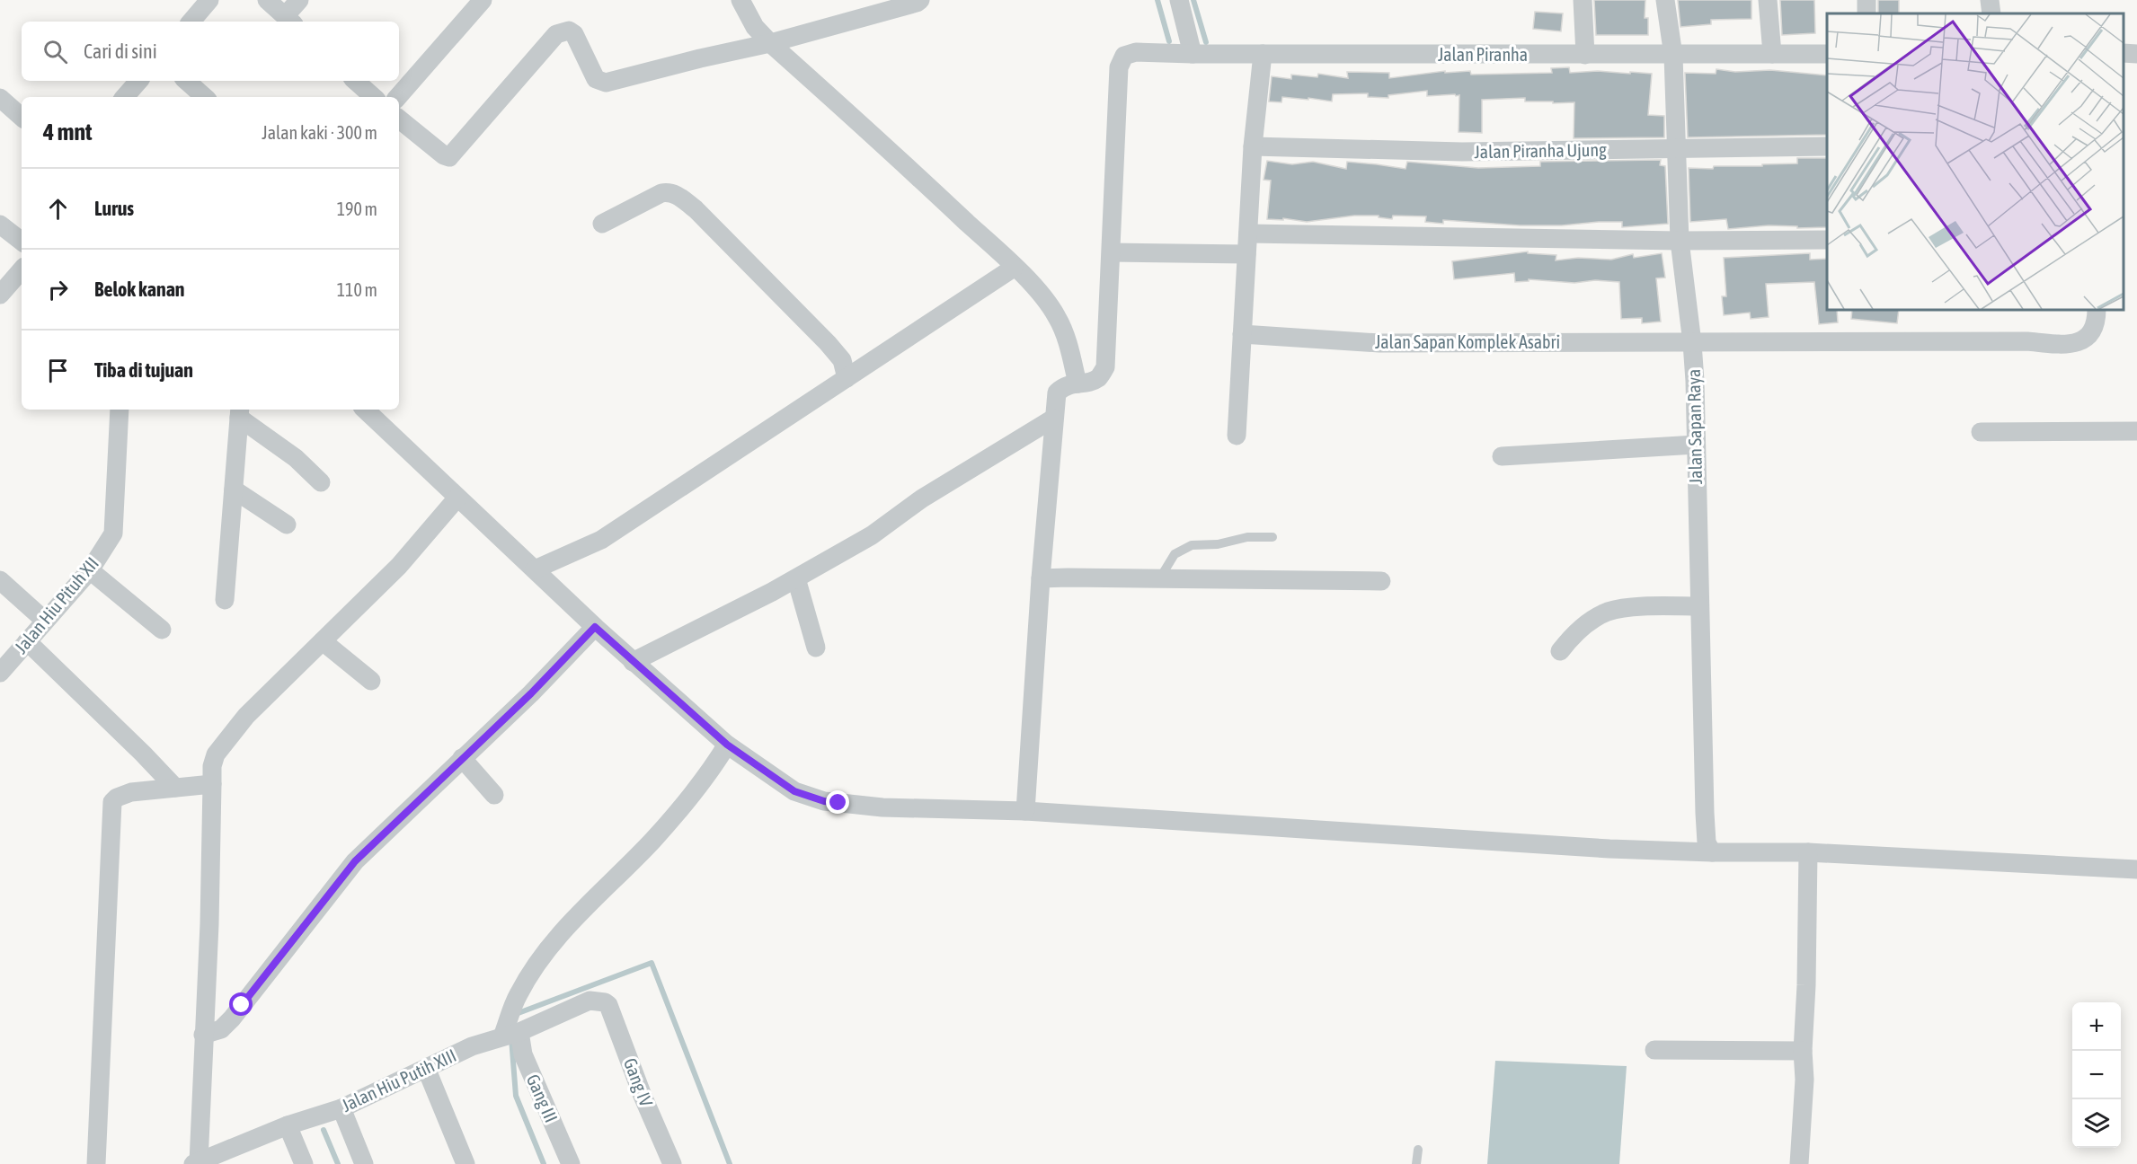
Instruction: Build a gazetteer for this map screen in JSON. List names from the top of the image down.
{
  "streets": {
    "street": [
      "Jalan Piranha",
      "Jalan Piranha Ujung",
      "Jalan Sapan Komplek Asabri",
      "Jalan Sapan Raya",
      "Jalan Hiu Pituh XII",
      "Jalan Hiu Putih XIII",
      "Gang IV",
      "Gang III"
    ]
  },
  "crossings": [
    ["Jalan Piranha", "Jalan Sapan Raya"],
    ["Jalan Piranha Ujung", "Jalan Sapan Raya"],
    ["Jalan Sapan Komplek Asabri", "Jalan Sapan Raya"],
    ["Jalan Hiu Putih XIII", "Gang IV"],
    ["Jalan Hiu Putih XIII", "Gang III"]
  ],
  "page": {
    "search": "Cari di sini",
    "heading": ["4 mnt", "Jalan kaki · 300 m"],
    "list": [
      ["Lurus", "190 m"],
      ["Belok kanan", "110 m"],
      "Tiba di tujuan"
    ],
    "map_buttons": ["+", "−"]
  }
}
